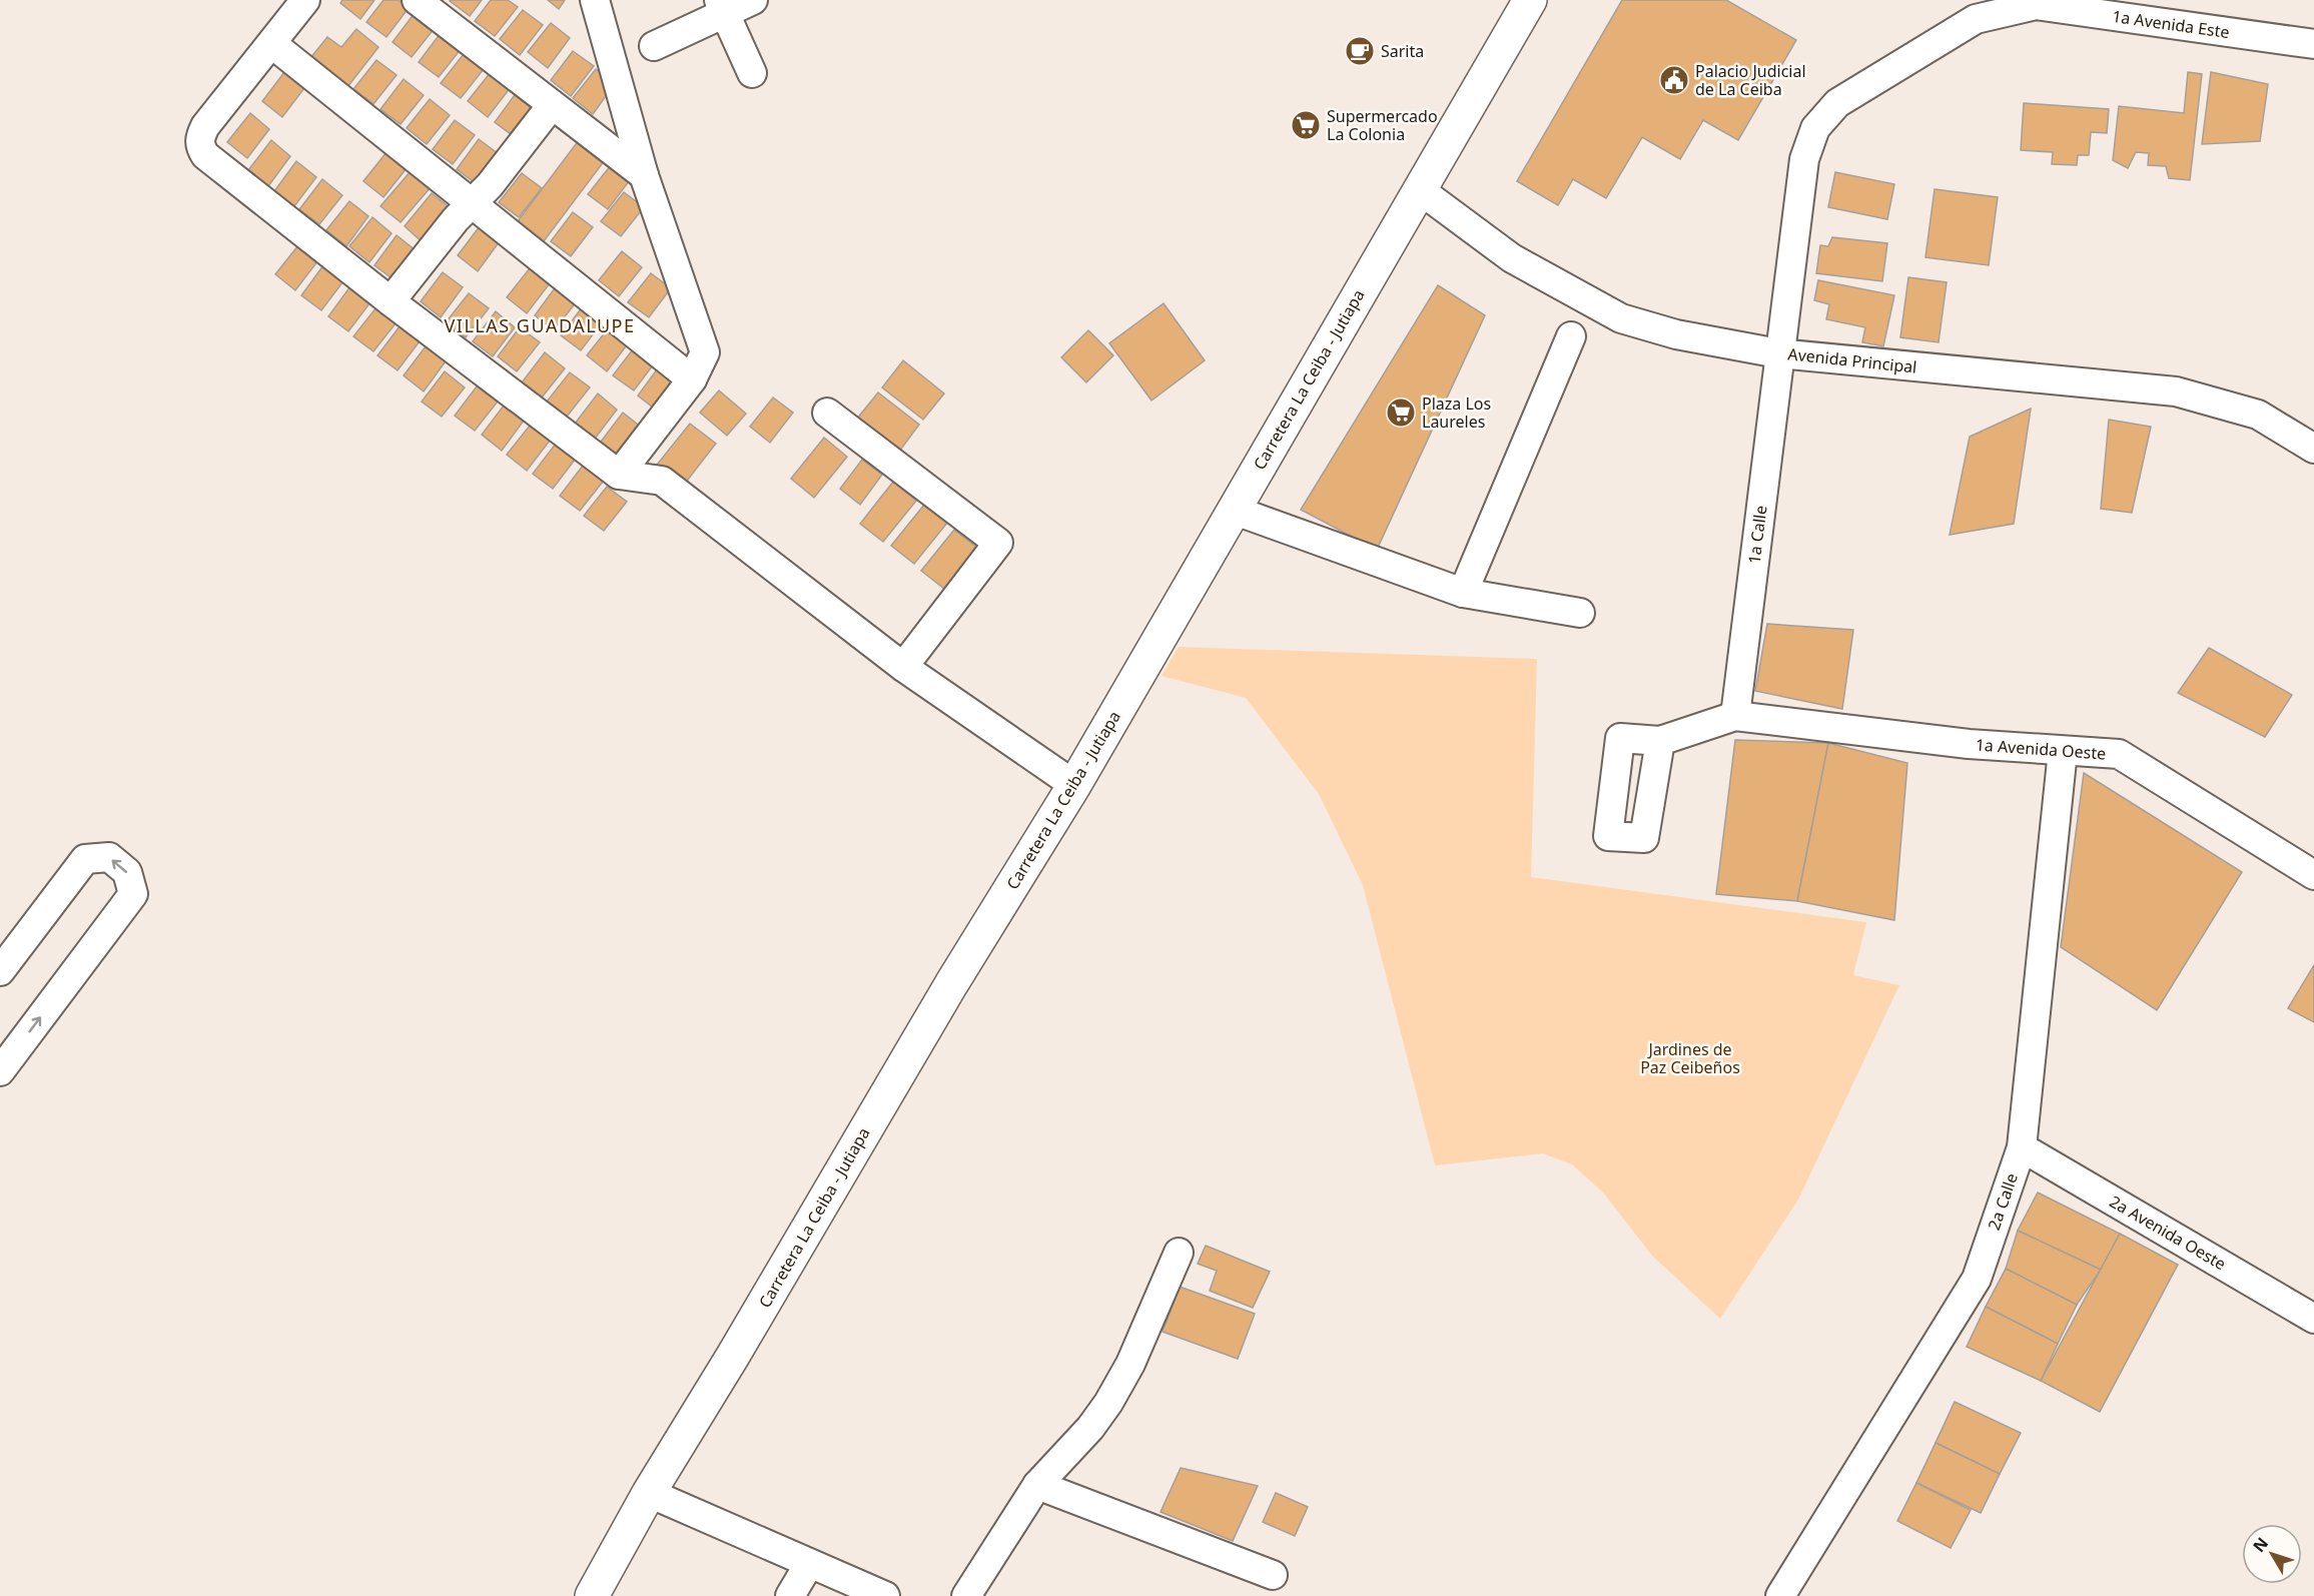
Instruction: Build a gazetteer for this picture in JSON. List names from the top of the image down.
{
  "streets": {
    "main road": ["Carretera La Ceiba - Jutiapa"],
    "street": [
      "1a Avenida Este",
      "Avenida Principal",
      "1a Calle",
      "1a Avenida Oeste",
      "2a Calle",
      "2a Avenida Oeste"
    ]
  },
  "crossings": [
    ["1a Avenida Este", "Avenida Principal"],
    ["1a Avenida Este", "1a Calle"],
    ["Avenida Principal", "Carretera La Ceiba - Jutiapa"],
    ["Avenida Principal", "1a Calle"],
    ["1a Calle", "1a Avenida Oeste"],
    ["1a Avenida Oeste", "2a Calle"],
    ["2a Calle", "2a Avenida Oeste"]
  ],
  "districts": ["VILLAS GUADALUPE"],
  "parks": ["Jardines de Paz Ceibeños"],
  "places": {
    "cafe": ["Sarita"],
    "public building": ["Palacio Judicial de La Ceiba"],
    "supermarket": ["Supermercado La Colonia", "Plaza Los Laureles"]
  },
  "north": "top left"
}
